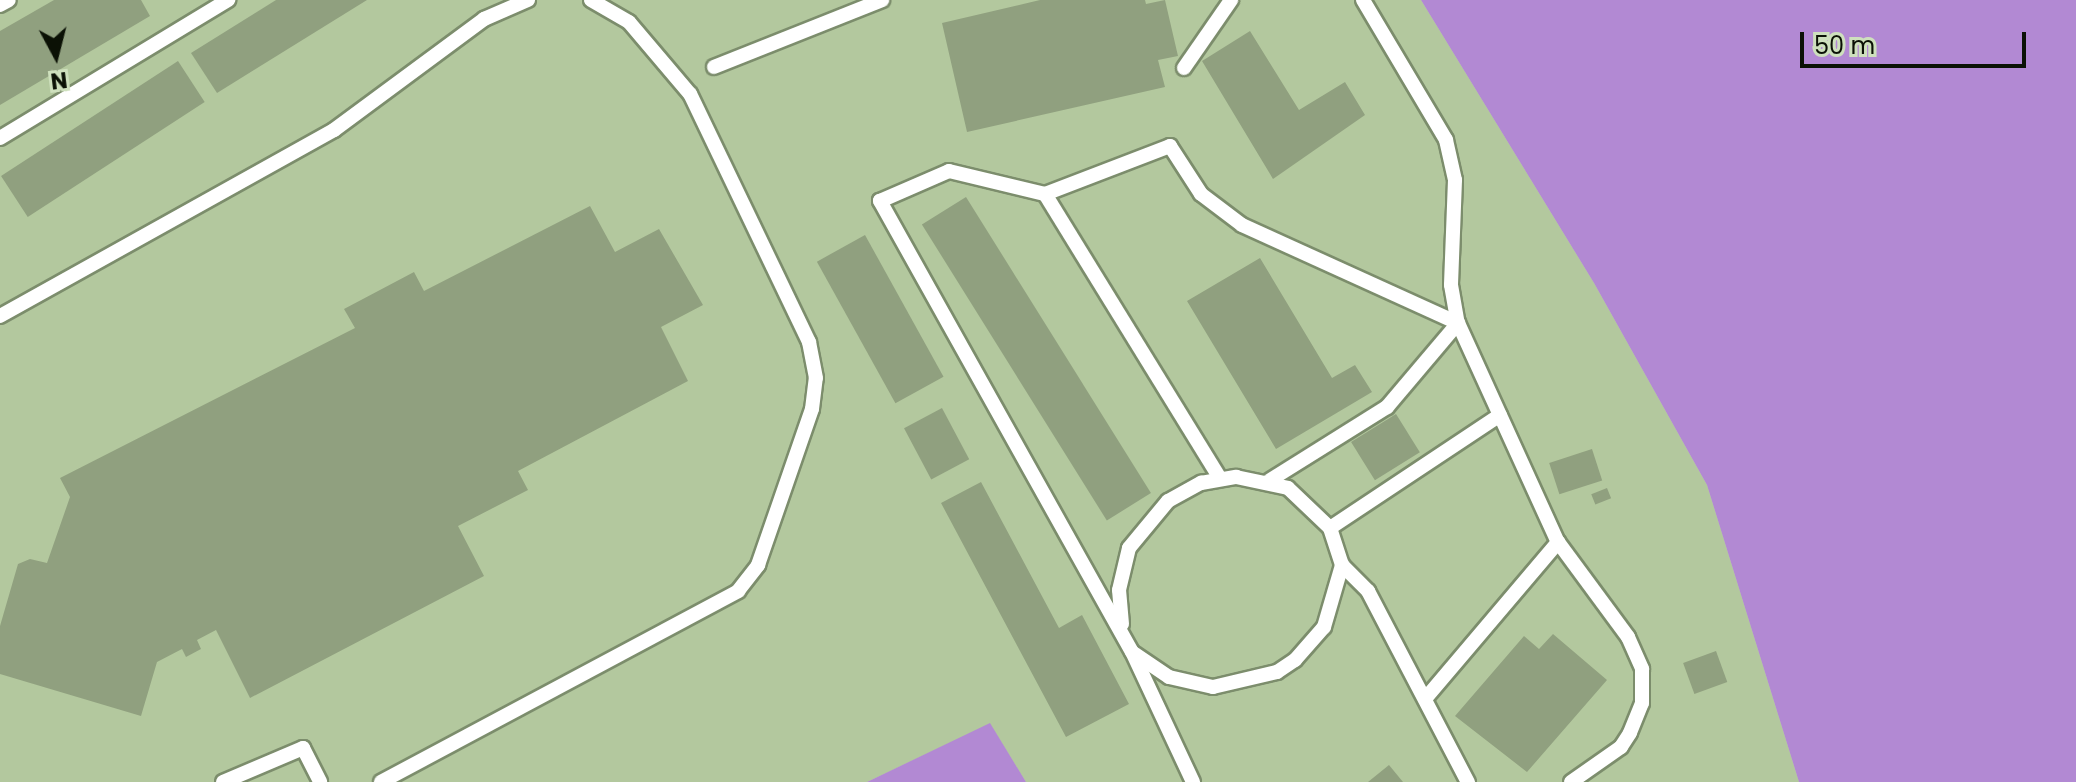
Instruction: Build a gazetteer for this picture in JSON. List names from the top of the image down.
{
  "scale_bar": "50 m",
  "north": "bottom"
}
